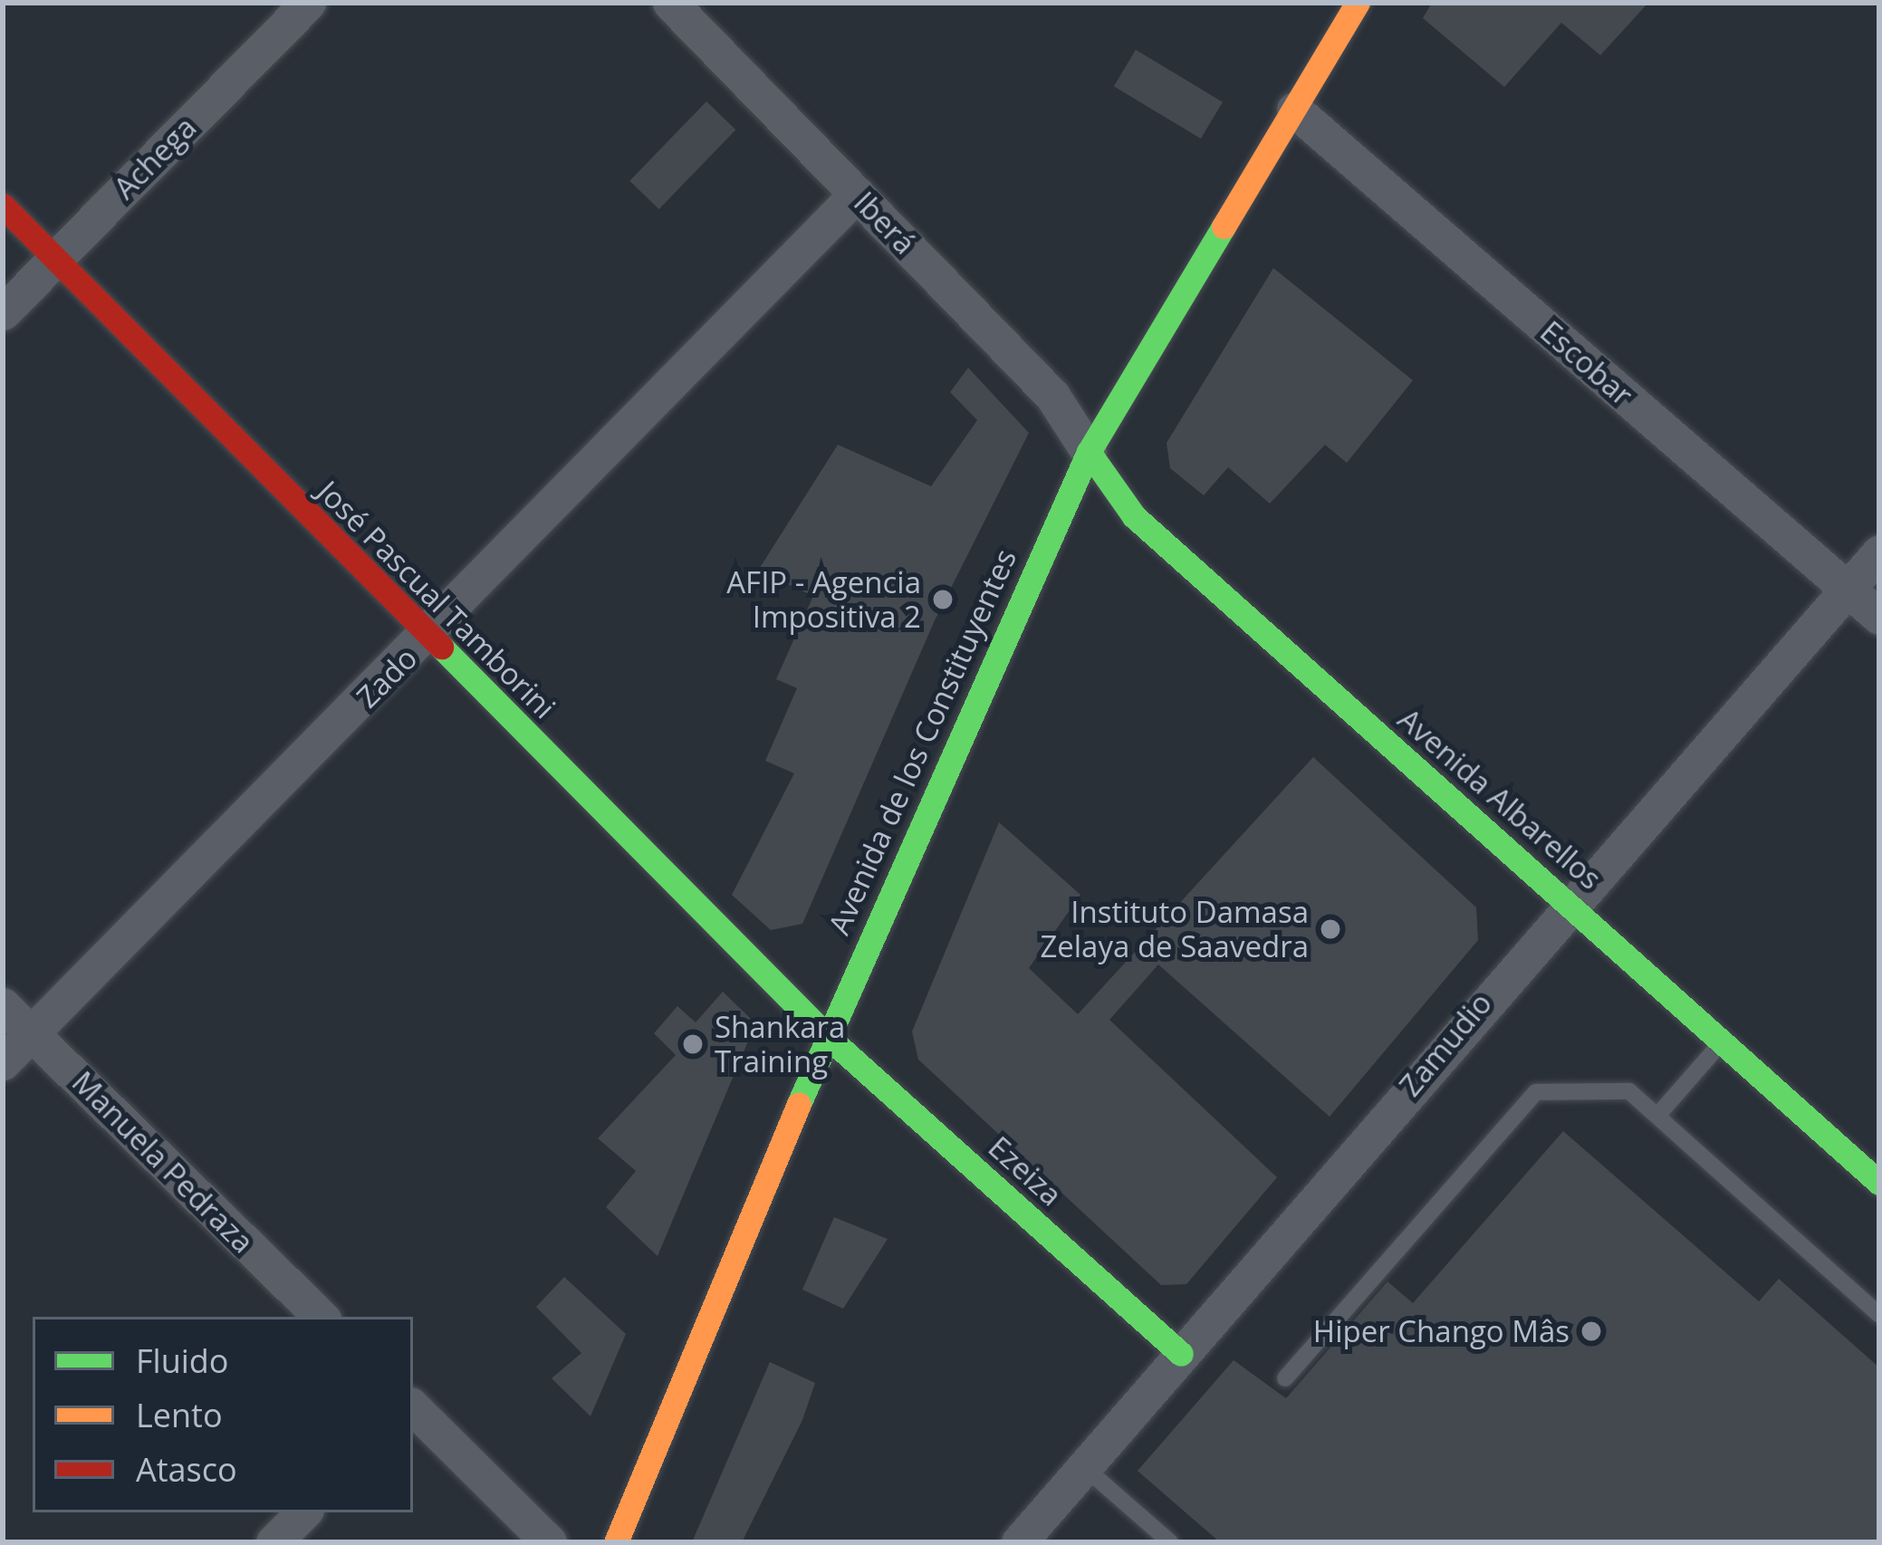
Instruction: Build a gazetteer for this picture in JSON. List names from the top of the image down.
{
  "streets": {
    "street": [
      "Achega",
      "Iberá",
      "Escobar",
      "José Pascual Tamborini",
      "Zado",
      "Avenida de los Constituyentes",
      "Avenida Albarellos",
      "Zamudio",
      "Manuela Pedraza",
      "Ezeiza"
    ]
  },
  "crossings": [
    ["Achega", "José Pascual Tamborini"],
    ["Iberá", "Zado"],
    ["Iberá", "Avenida de los Constituyentes"],
    ["Iberá", "Avenida Albarellos"],
    ["Escobar", "Avenida de los Constituyentes"],
    ["Escobar", "Zamudio"],
    ["José Pascual Tamborini", "Zado"],
    ["José Pascual Tamborini", "Avenida de los Constituyentes"],
    ["José Pascual Tamborini", "Ezeiza"],
    ["Zado", "Manuela Pedraza"],
    ["Avenida de los Constituyentes", "Avenida Albarellos"],
    ["Avenida de los Constituyentes", "Ezeiza"],
    ["Avenida Albarellos", "Zamudio"],
    ["Zamudio", "Ezeiza"]
  ],
  "places": [
    "AFIP - Agencia Impositiva 2",
    "Instituto Damasa Zelaya de Saavedra",
    "Shankara Training",
    "Hiper Chango Mâs"
  ],
  "legend": ["Fluido", "Lento", "Atasco"]
}
